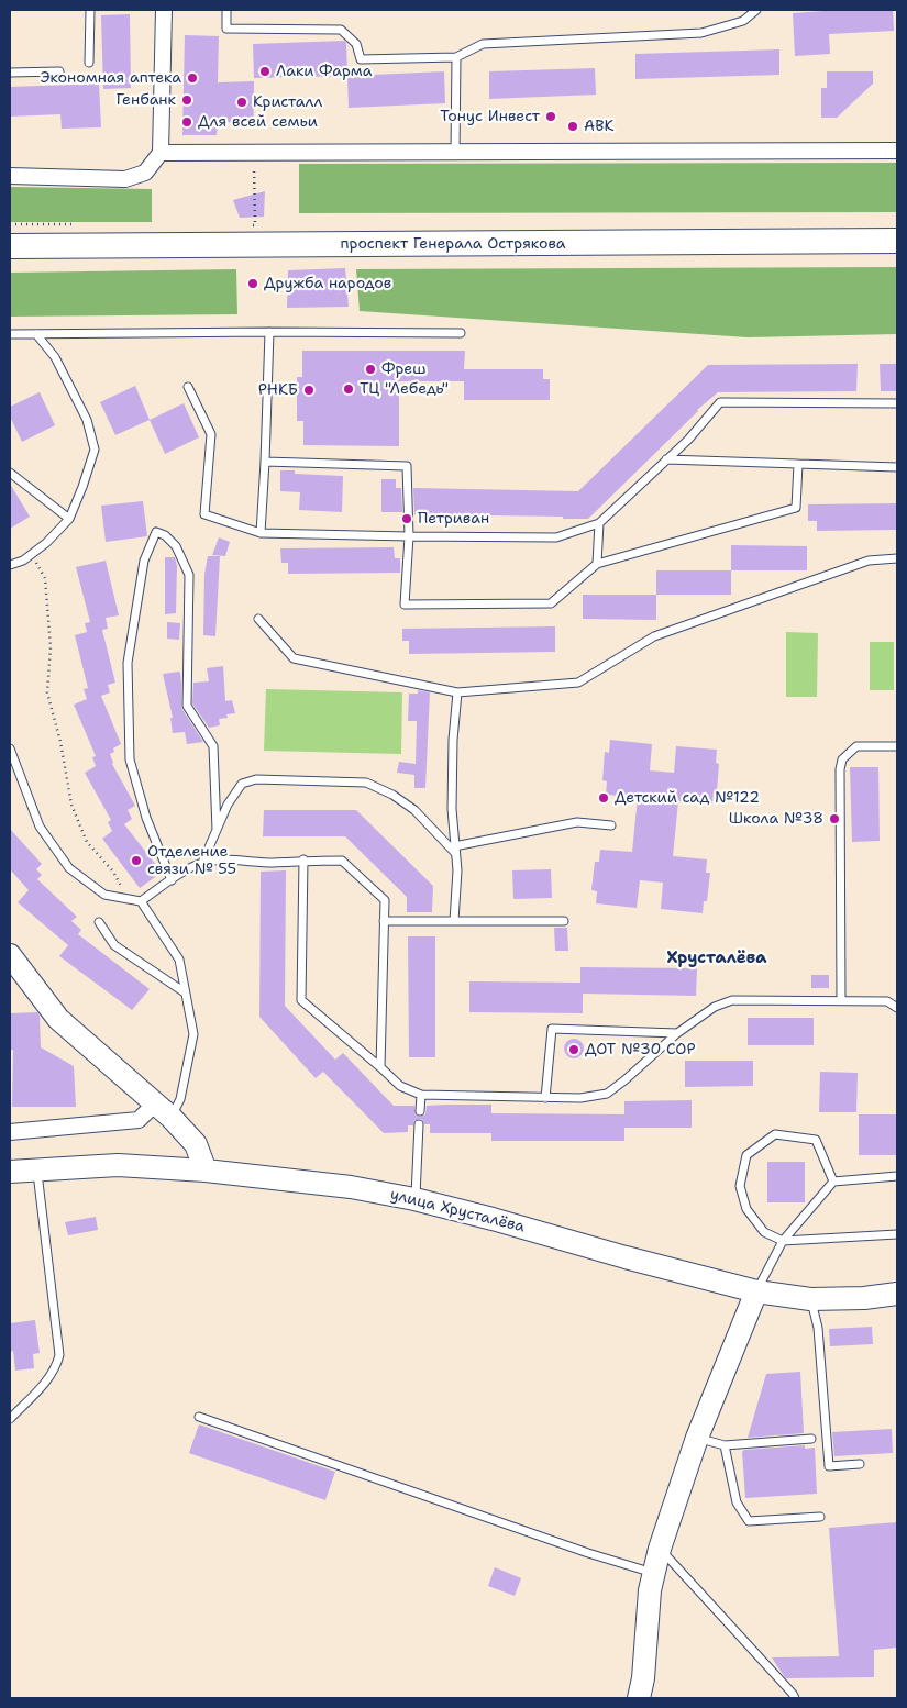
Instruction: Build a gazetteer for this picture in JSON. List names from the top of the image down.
{
  "streets": {
    "main road": ["проспект Генерала Острякова", "улица Хрусталёва"]
  },
  "districts": ["Хрусталёва"],
  "places": [
    "Лаки Фарма",
    "Экономная аптека",
    "Генбанк",
    "Кристалл",
    "Тонус Инвест",
    "Для всей семьи",
    "АВК",
    "Дружба народов",
    "Фреш",
    "ТЦ \"Лебедь\"",
    "РНКБ",
    "Петриван",
    "Детский сад №122",
    "Школа №38",
    "Отделение связи № 55",
    "ДОТ №30 СОР"
  ]
}
